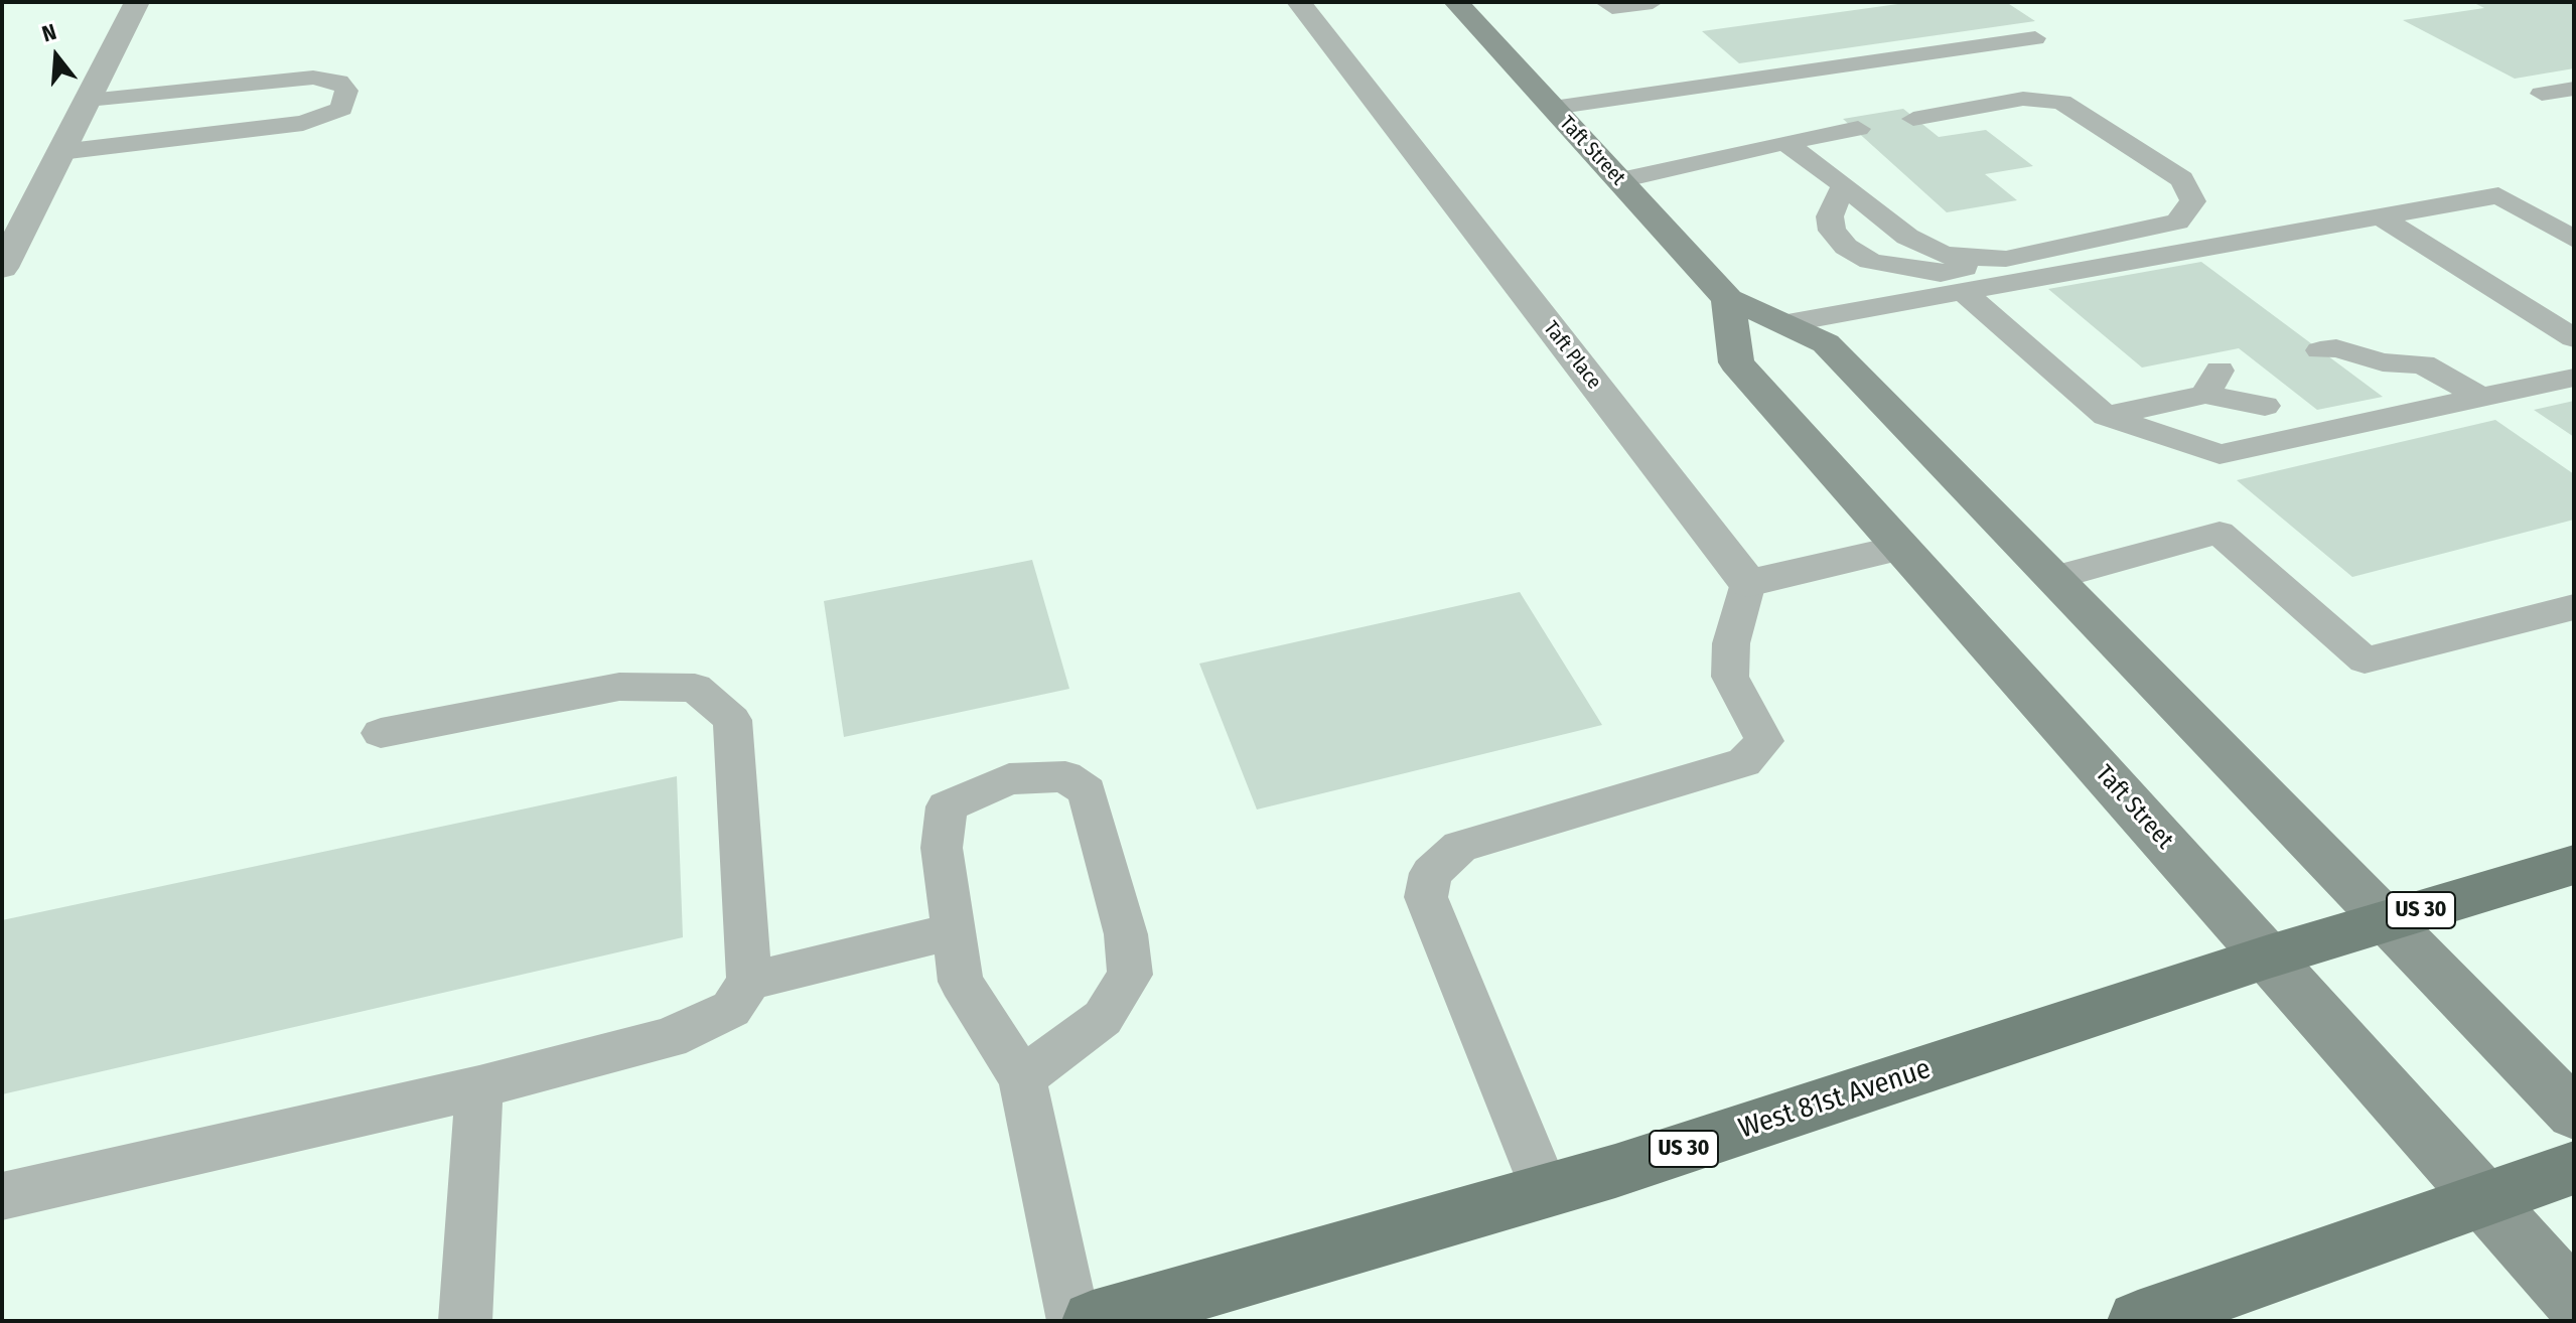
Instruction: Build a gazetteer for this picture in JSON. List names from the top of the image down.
{
  "streets": {
    "main road": ["Taft Street", "US 30", "West 81st Avenue"],
    "street": ["Taft Place"]
  },
  "crossings": [
    ["Taft Street", "West 81st Avenue"]
  ],
  "north": "top"
}
